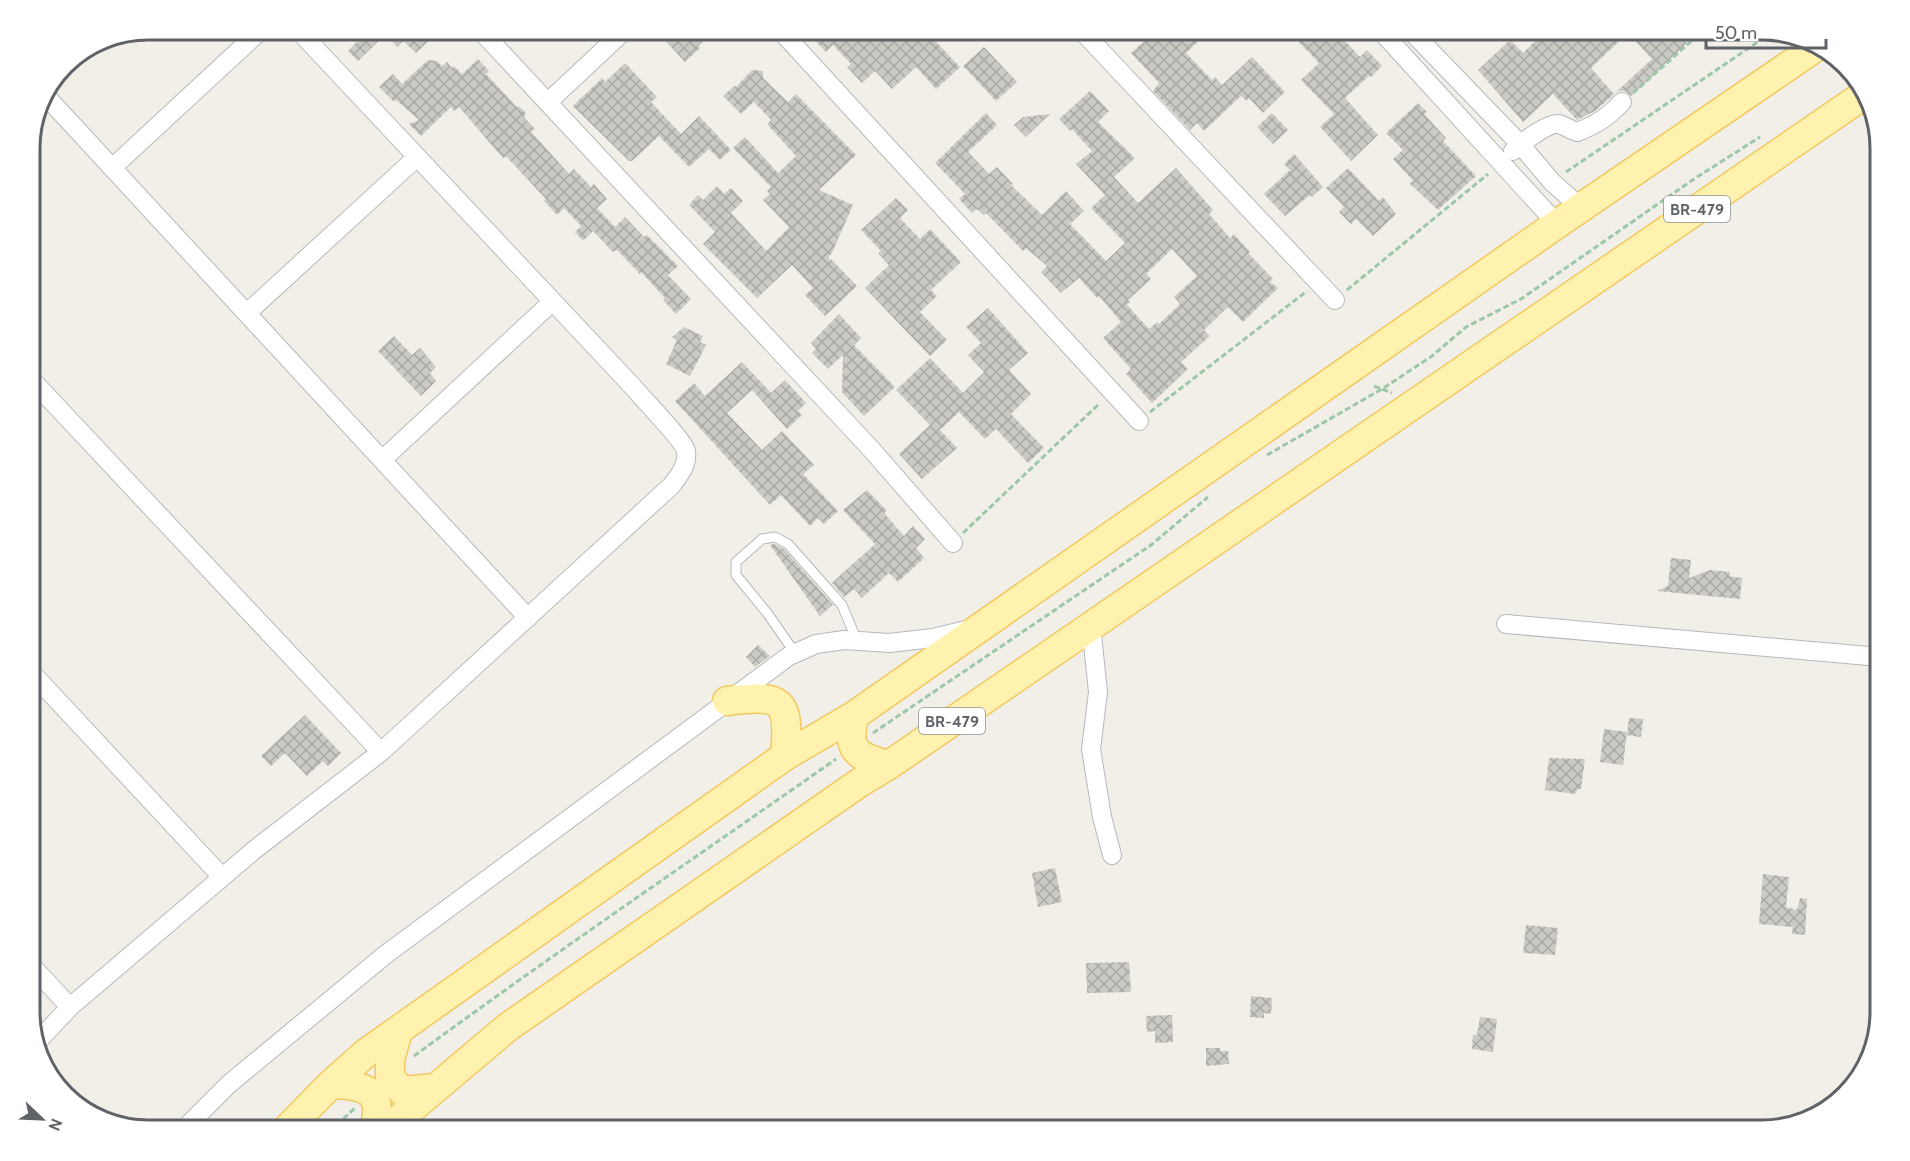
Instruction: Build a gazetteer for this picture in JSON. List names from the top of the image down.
{
  "streets": {
    "main road": ["BR-479"]
  },
  "scale_bar": "50 m",
  "north": "bottom right"
}
